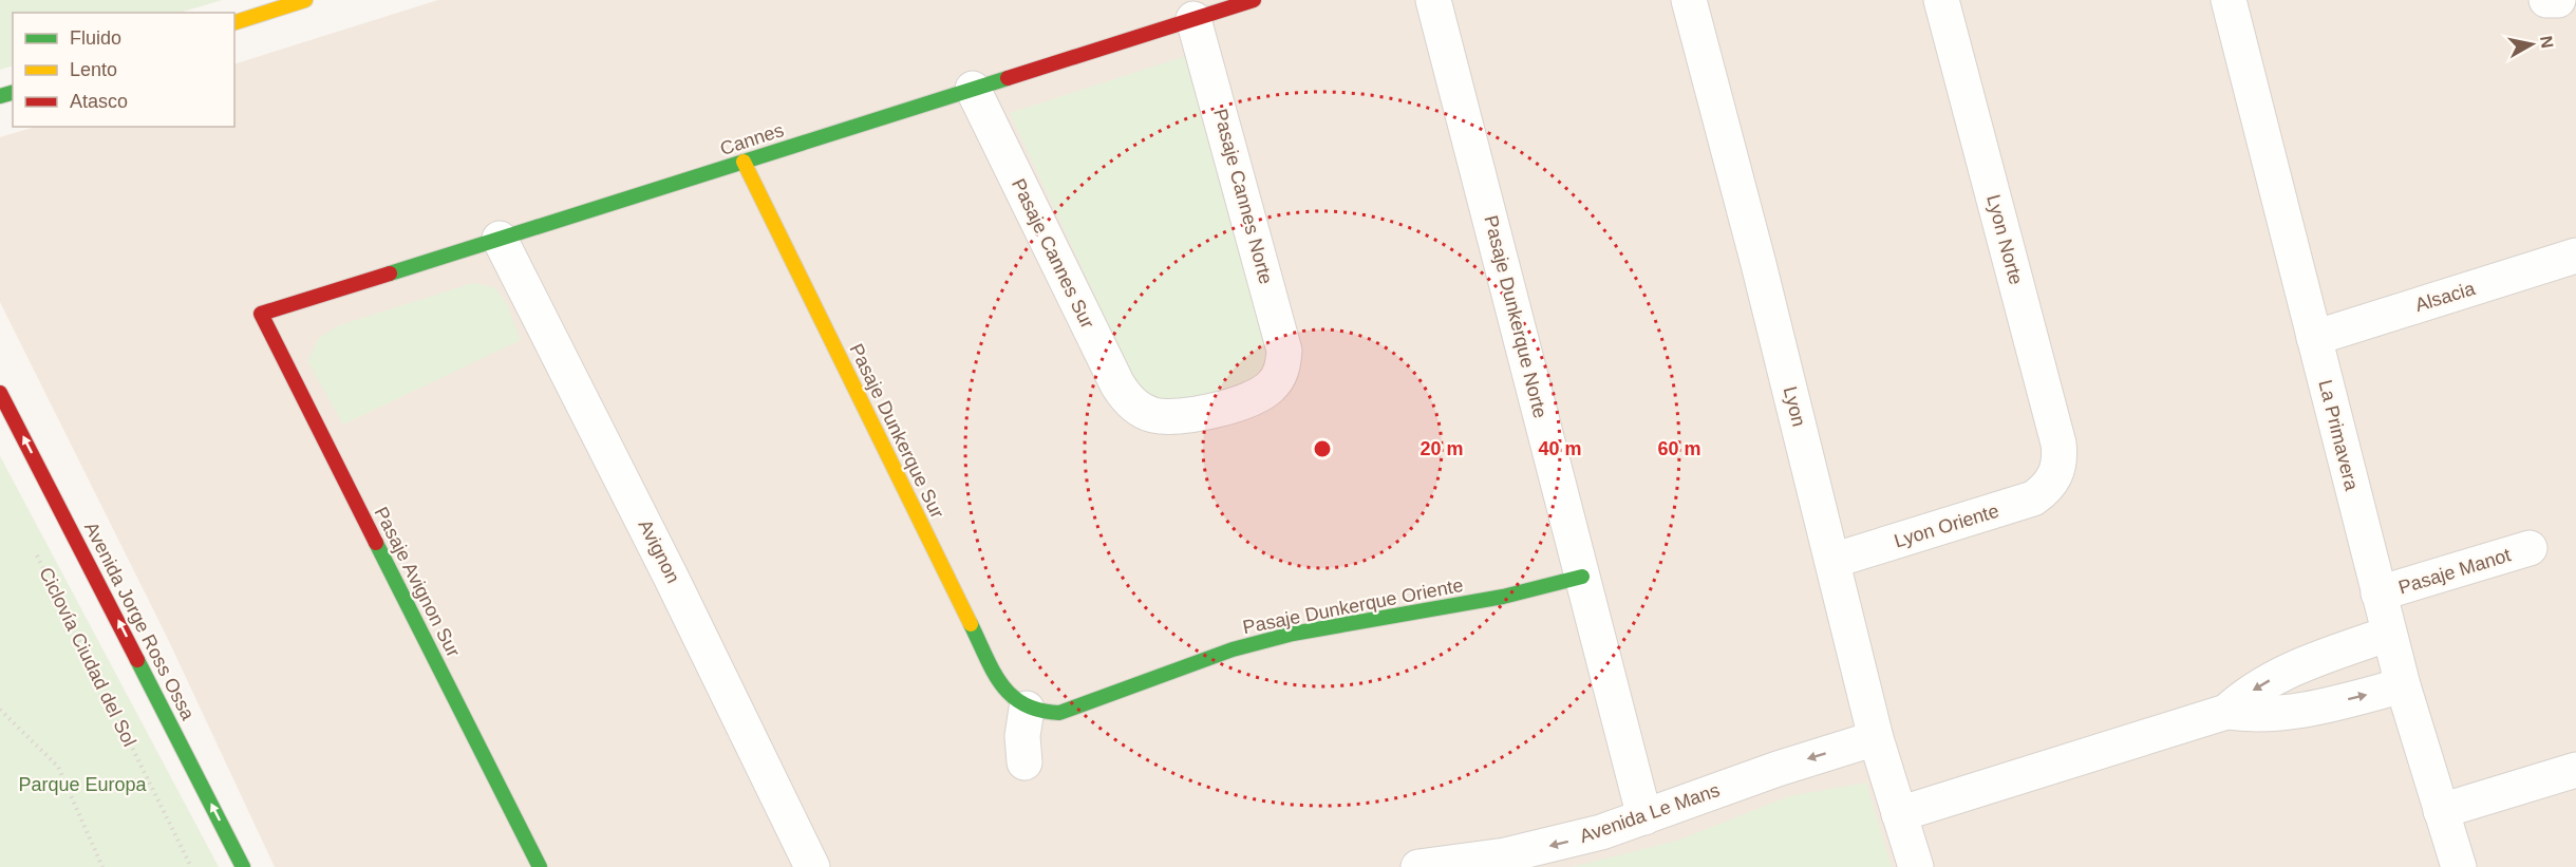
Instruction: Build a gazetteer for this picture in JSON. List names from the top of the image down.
{
  "streets": {
    "street": [
      "Cannes",
      "Pasaje Cannes Norte",
      "Lyon Norte",
      "Pasaje Cannes Sur",
      "Alsacia",
      "Pasaje Dunkerque Norte",
      "Lyon",
      "Pasaje Dunkerque Sur",
      "La Primavera",
      "Lyon Oriente",
      "Avignon",
      "Pasaje Manot",
      "Pasaje Avignon Sur",
      "Pasaje Dunkerque Oriente",
      "Avenida Jorge Ross Ossa",
      "Avenida Le Mans"
    ],
    "path": ["Ciclovía Ciudad del Sol"]
  },
  "crossings": [
    ["Cannes", "Pasaje Cannes Norte"],
    ["Cannes", "Pasaje Cannes Sur"],
    ["Cannes", "Pasaje Dunkerque Sur"],
    ["Cannes", "Avignon"],
    ["Cannes", "Pasaje Avignon Sur"],
    ["Pasaje Cannes Norte", "Pasaje Cannes Sur"],
    ["Lyon Norte", "Lyon Oriente"],
    ["Alsacia", "La Primavera"],
    ["Pasaje Dunkerque Norte", "Pasaje Dunkerque Oriente"],
    ["Pasaje Dunkerque Norte", "Avenida Le Mans"],
    ["Lyon", "Lyon Oriente"],
    ["Lyon", "Avenida Le Mans"],
    ["Pasaje Dunkerque Sur", "Pasaje Dunkerque Oriente"],
    ["La Primavera", "Pasaje Manot"]
  ],
  "one_way": ["Avenida Jorge Ross Ossa", "Avenida Le Mans"],
  "parks": ["Parque Europa"],
  "legend": ["Fluido", "Lento", "Atasco"],
  "north": "right",
  "rings": ["20 m", "40 m", "60 m"]
}
